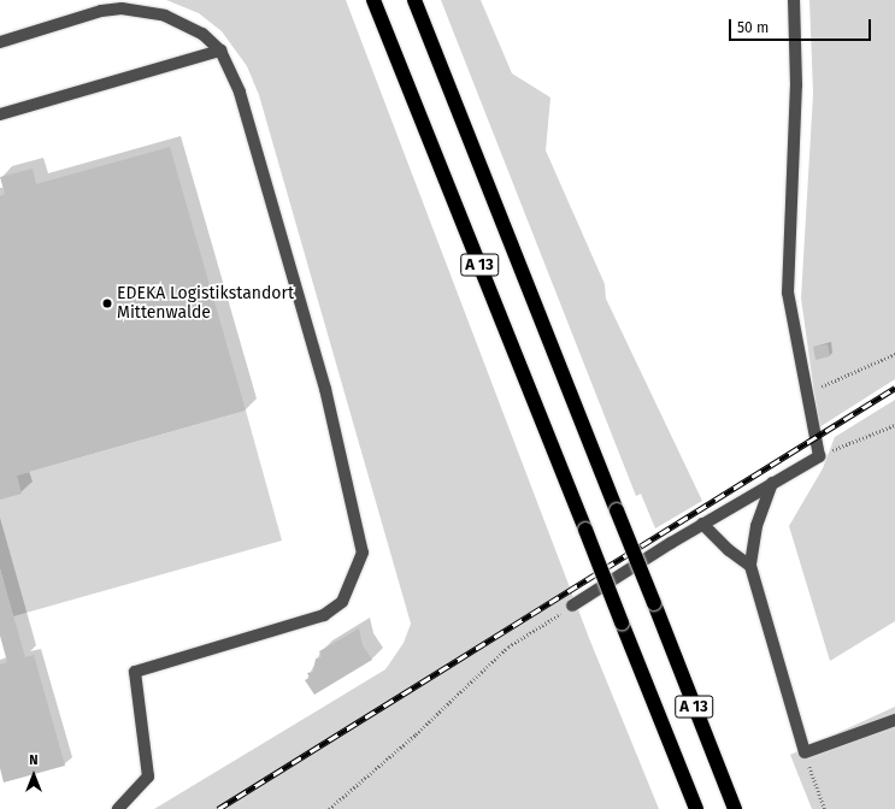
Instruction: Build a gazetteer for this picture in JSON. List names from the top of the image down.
{
  "streets": {
    "highway": ["A 13"]
  },
  "places": ["EDEKA Logistikstandort Mittenwalde"],
  "scale_bar": "50 m",
  "north": "top"
}
